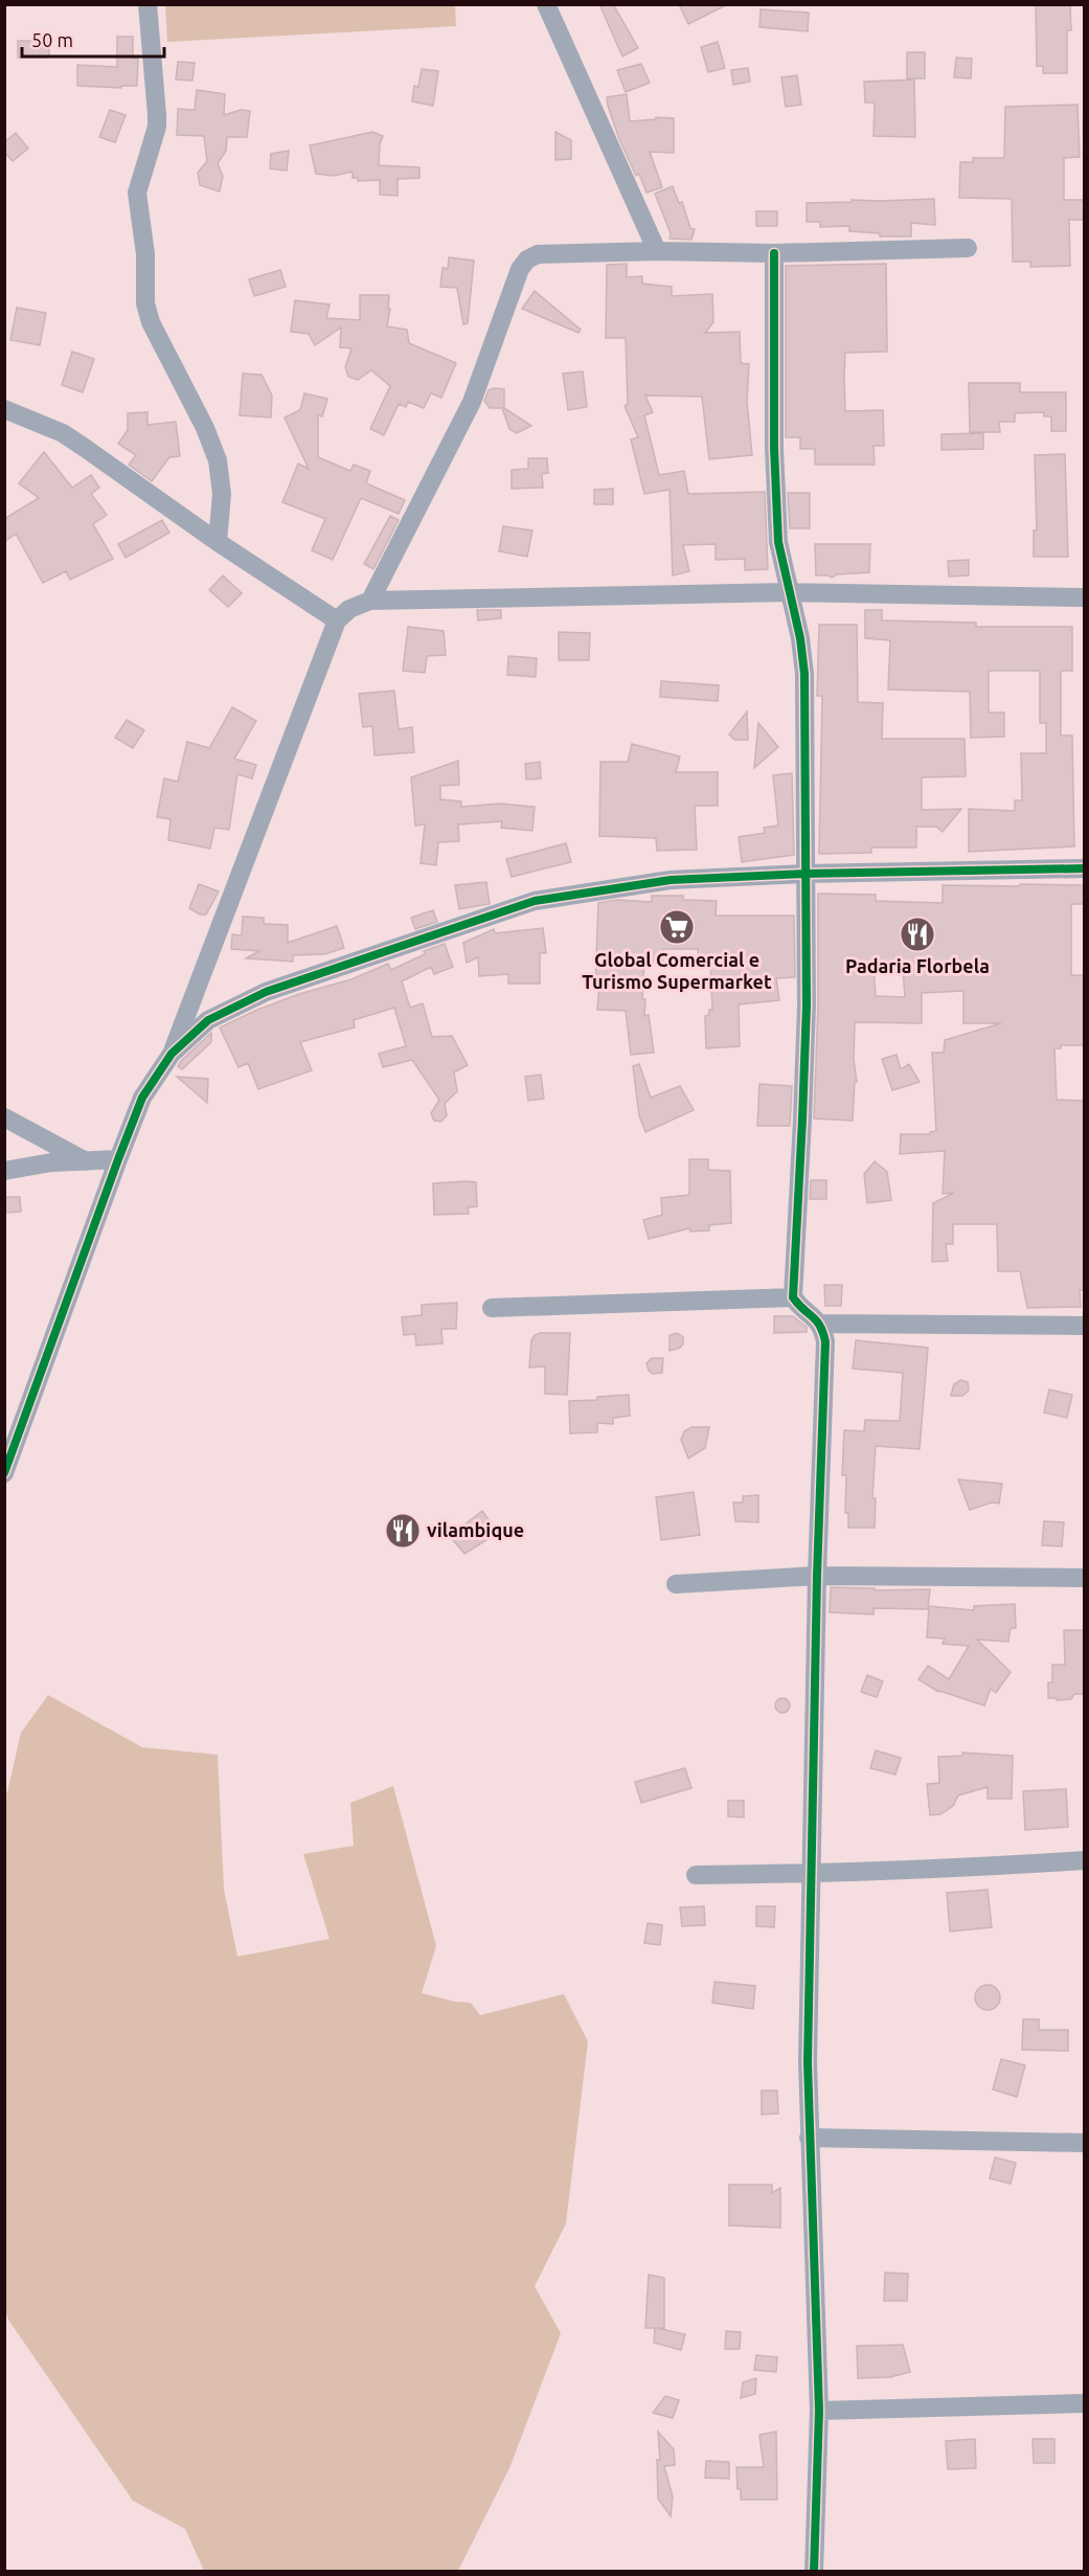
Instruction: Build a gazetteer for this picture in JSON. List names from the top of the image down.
{
  "places": {
    "supermarket": ["Global Comercial e Turismo Supermarket"],
    "restaurant": ["Padaria Florbela", "vilambique"]
  },
  "scale_bar": "50 m"
}
